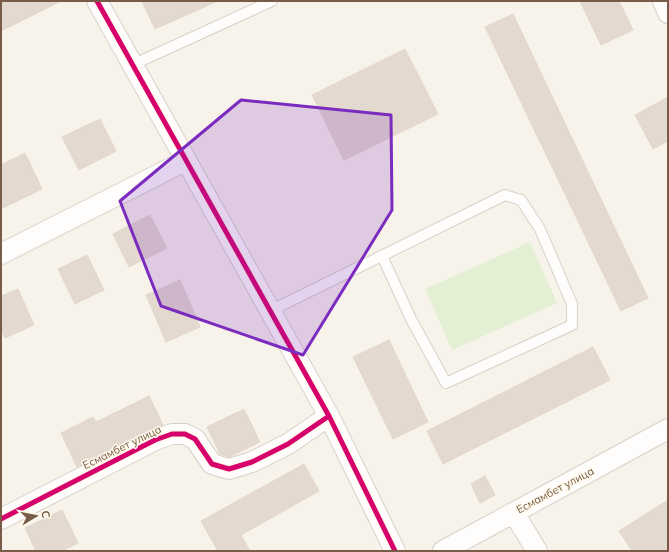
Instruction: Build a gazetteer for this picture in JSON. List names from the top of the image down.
{
  "streets": {
    "street": ["Есмамбет улица"]
  },
  "north": "right"
}
